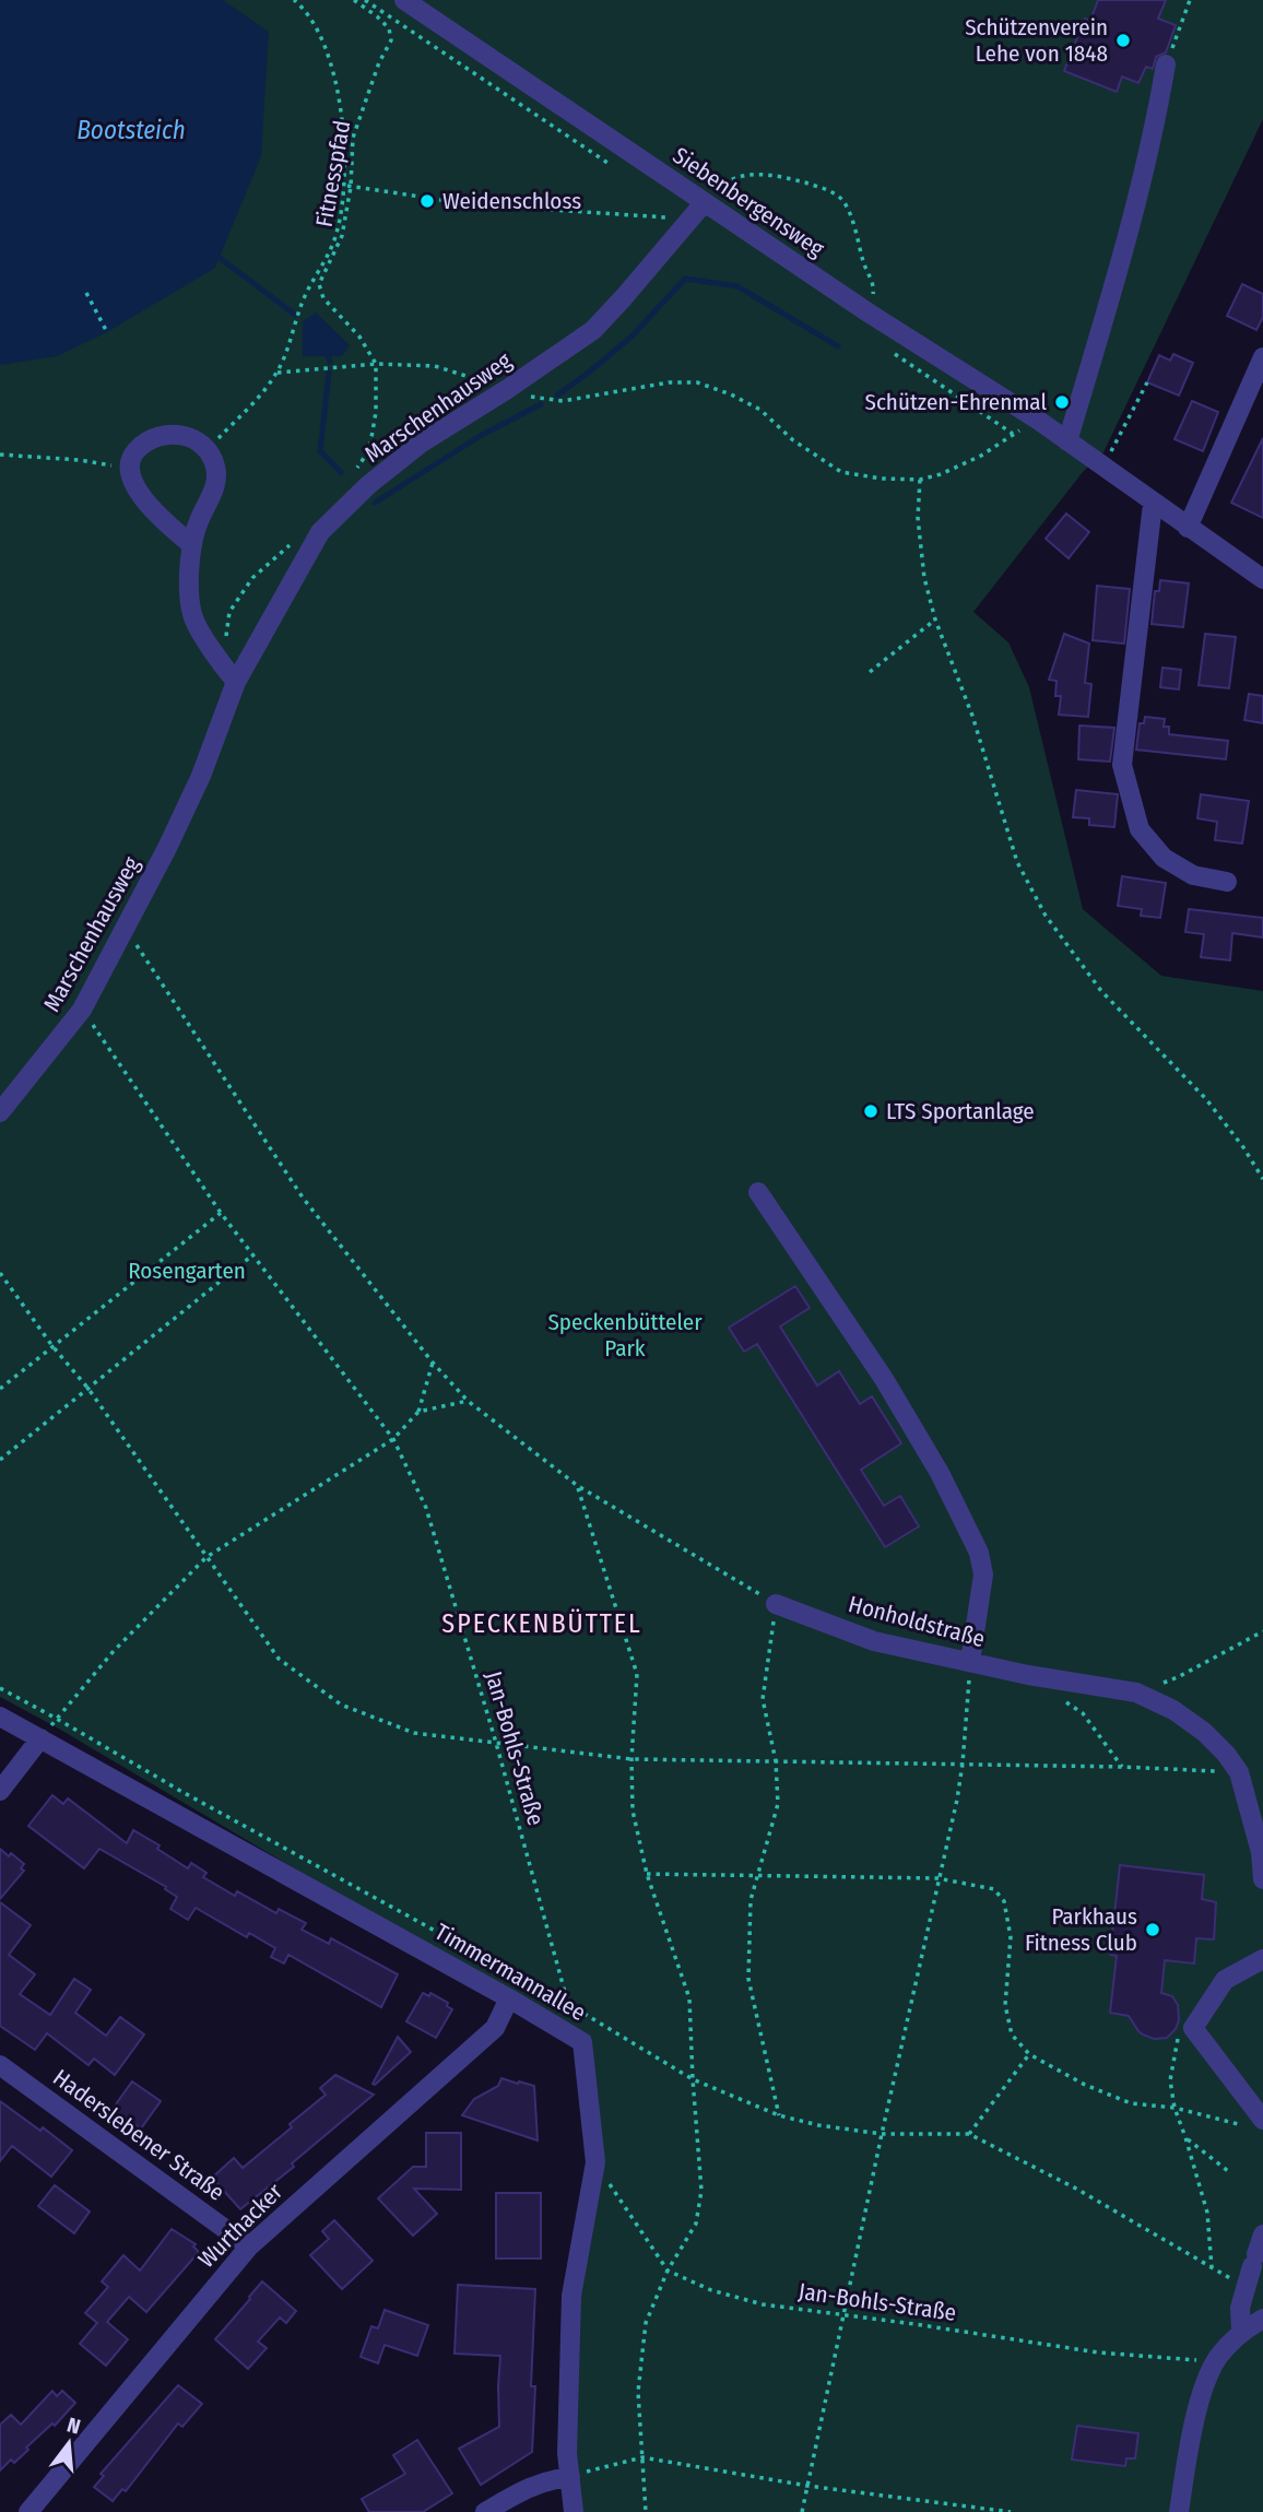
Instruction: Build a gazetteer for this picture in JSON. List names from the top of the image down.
{
  "streets": {
    "street": [
      "Siebenbergensweg",
      "Marschenhausweg",
      "Honholdstraße",
      "Timmermannallee",
      "Haderslebener Straße",
      "Wurthacker"
    ],
    "path": ["Fitnesspfad", "Jan-Bohls-Straße"]
  },
  "crossings": [
    ["Siebenbergensweg", "Marschenhausweg"],
    ["Marschenhausweg", "Jan-Bohls-Straße"],
    ["Timmermannallee", "Wurthacker"],
    ["Haderslebener Straße", "Wurthacker"]
  ],
  "districts": ["SPECKENBÜTTEL"],
  "water": ["Bootsteich"],
  "parks": ["Rosengarten", "Speckenbütteler Park"],
  "places": [
    "Schützenverein Lehe von 1848",
    "Weidenschloss",
    "Schützen-Ehrenmal",
    "LTS Sportanlage",
    "Parkhaus Fitness Club"
  ],
  "north": "top"
}
